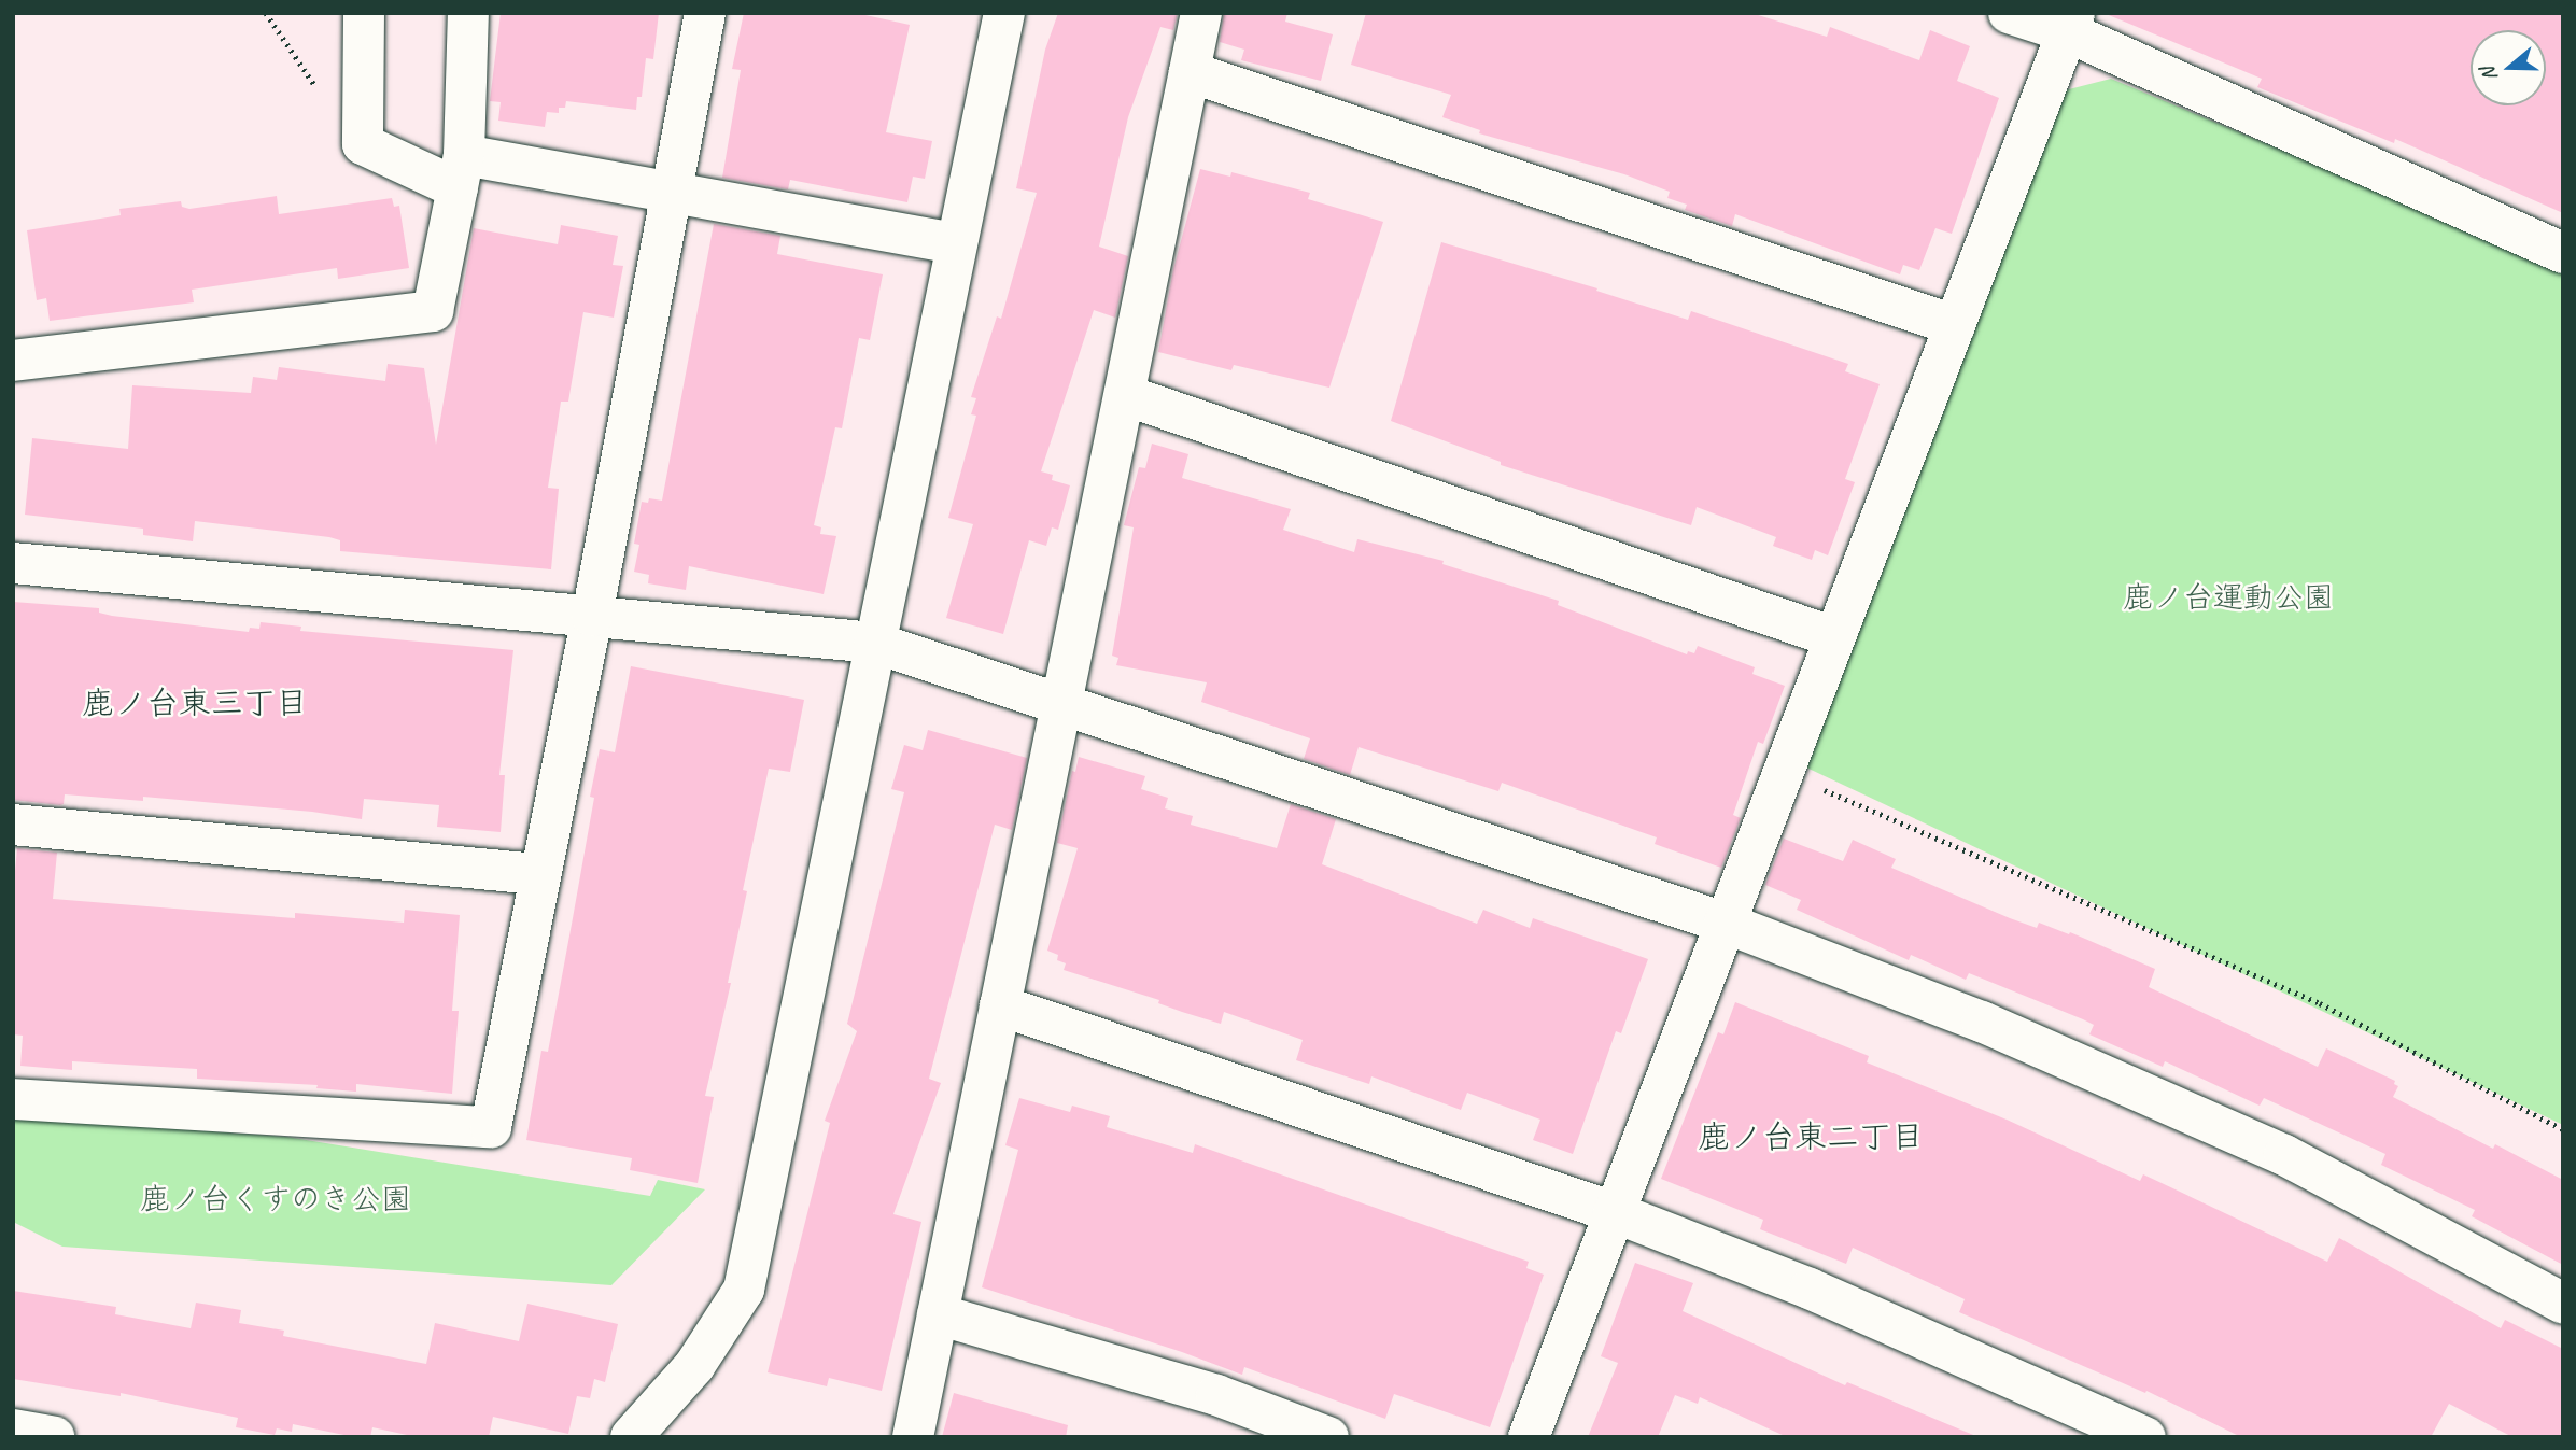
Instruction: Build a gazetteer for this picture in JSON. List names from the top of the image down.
{
  "districts": ["鹿ノ台東三丁目", "鹿ノ台東二丁目"],
  "parks": ["鹿ノ台運動公園", "鹿ノ台くすのき公園"],
  "north": "left"
}
